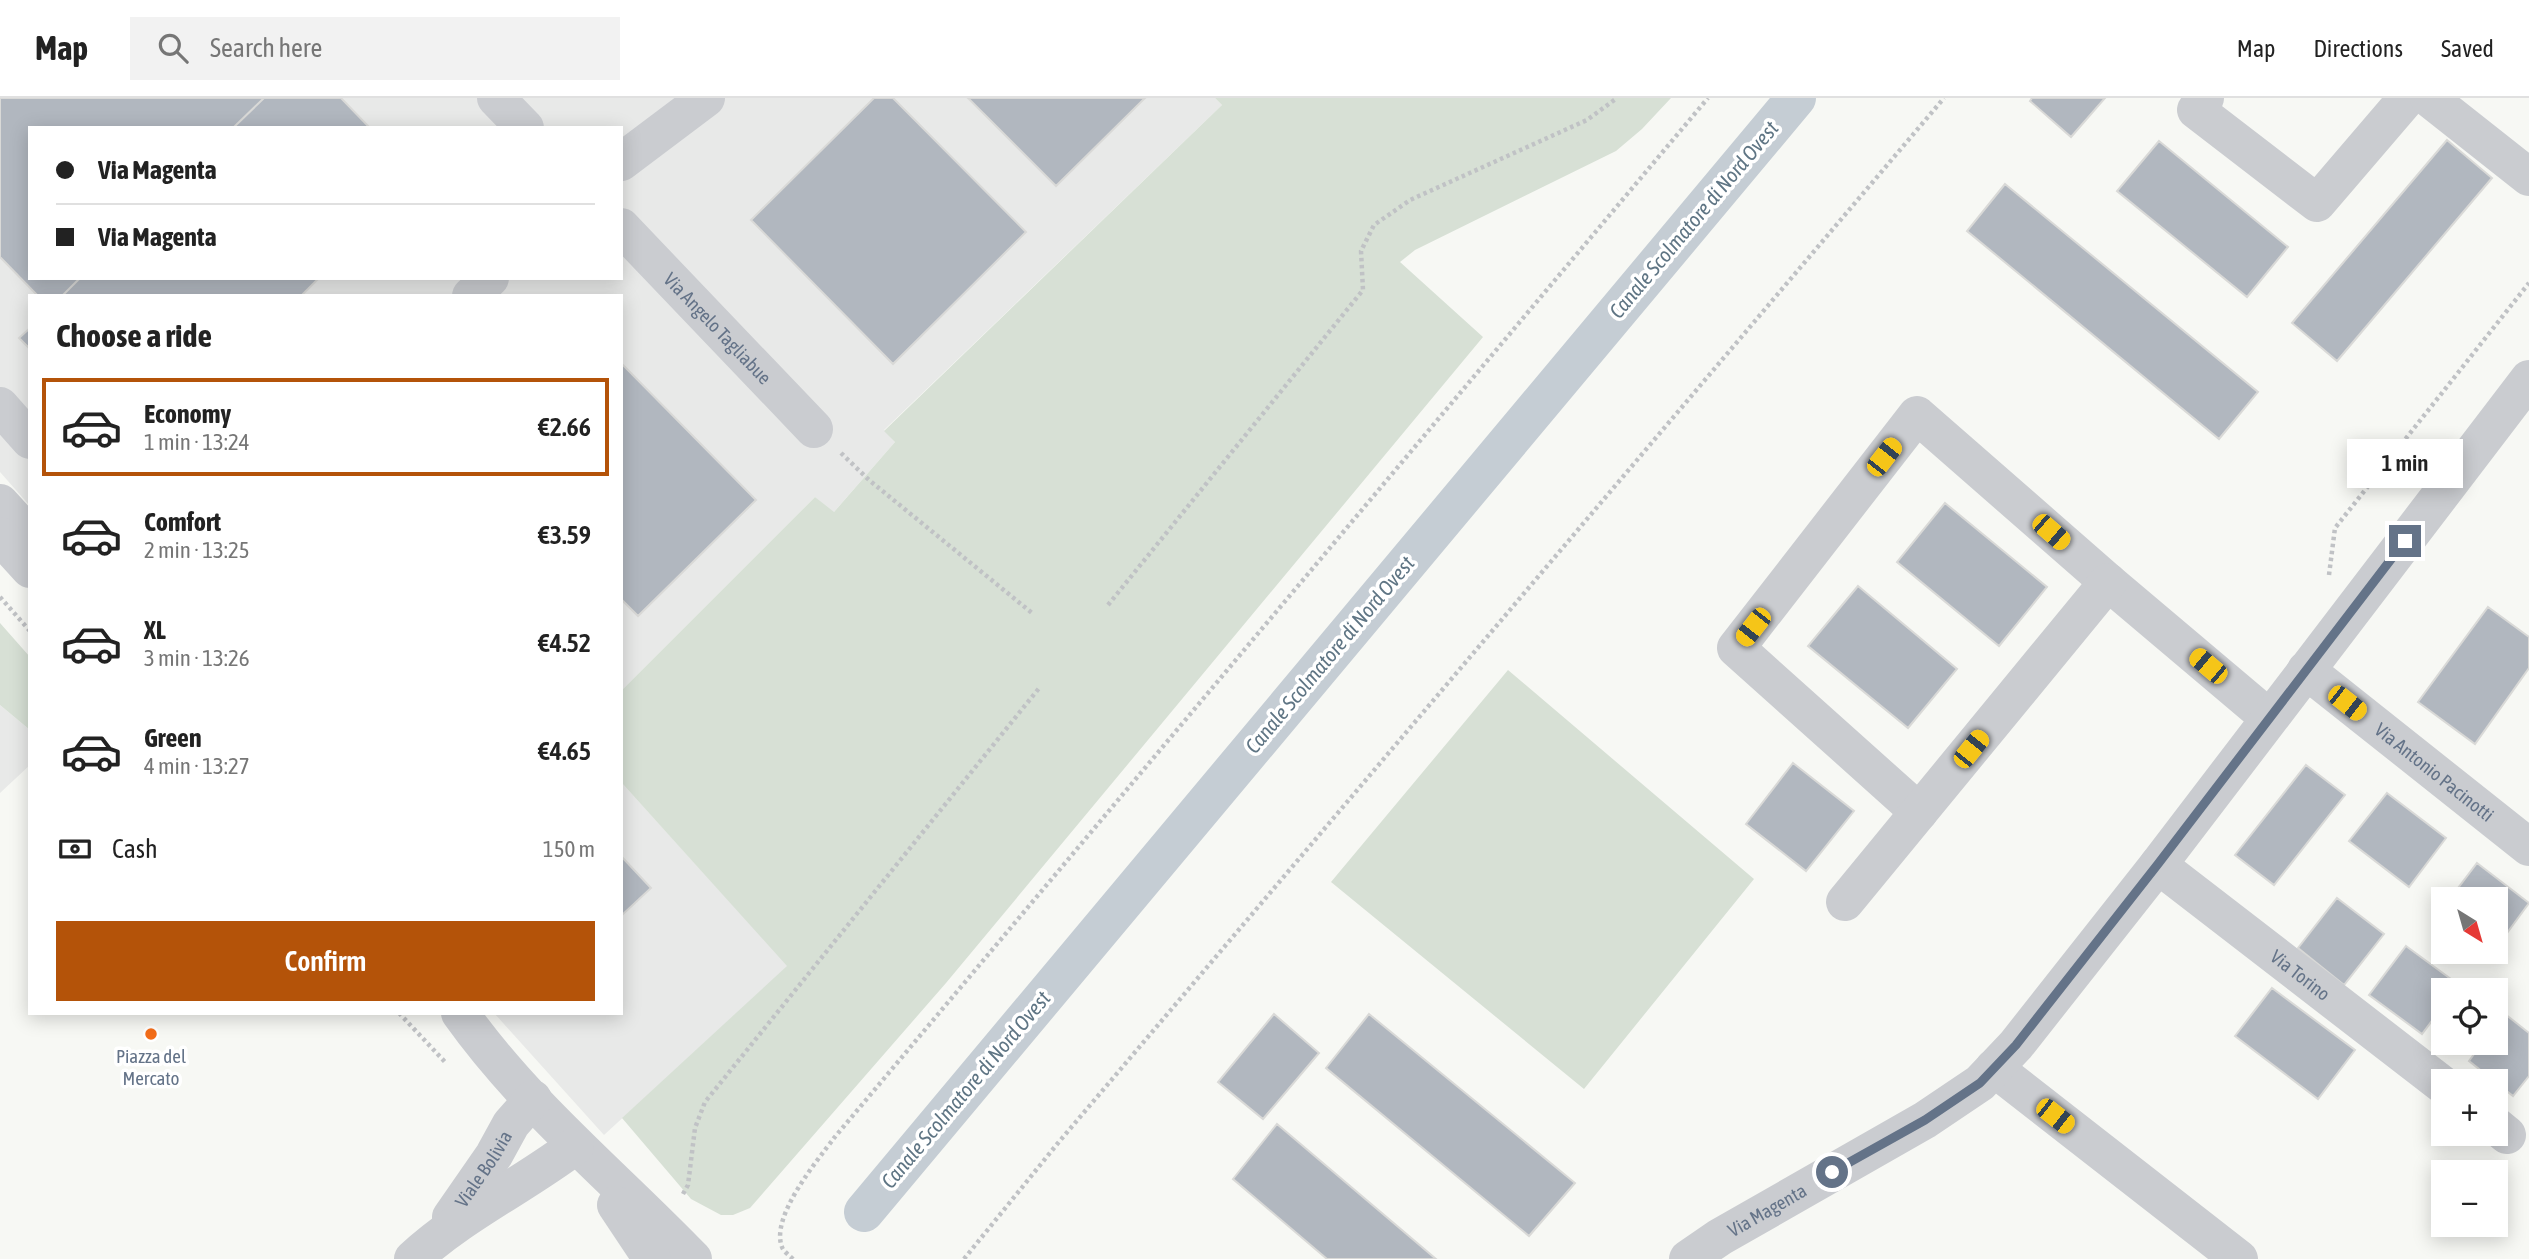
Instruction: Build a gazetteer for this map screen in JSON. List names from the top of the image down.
{
  "streets": {
    "street": [
      "Via Angelo Tagliabue",
      "Via Antonio Pacinotti",
      "Via Torino",
      "Viale Bolivia",
      "Via Magenta"
    ]
  },
  "crossings": [
    ["Via Antonio Pacinotti", "Via Magenta"],
    ["Via Torino", "Via Magenta"]
  ],
  "water": ["Canale Scolmatore di Nord Ovest"],
  "places": ["Piazza del Mercato"],
  "north": "bottom right",
  "page": {
    "header": "Map",
    "search": "Search here",
    "nav": ["Map", "Directions", "Saved"],
    "banner": ["Via Magenta", "Via Magenta"],
    "heading": "Choose a ride",
    "list": [
      {
        "name": "Economy",
        "note": "1 min · 13:24",
        "value": "€2.66"
      },
      {
        "name": "Comfort",
        "note": "2 min · 13:25",
        "value": "€3.59"
      },
      {
        "name": "XL",
        "note": "3 min · 13:26",
        "value": "€4.52"
      },
      {
        "name": "Green",
        "note": "4 min · 13:27",
        "value": "€4.65"
      }
    ],
    "bubble": "1 min",
    "pay": ["Cash", "150 m"],
    "map_buttons": ["+", "−"],
    "buttons": "Confirm"
  }
}
